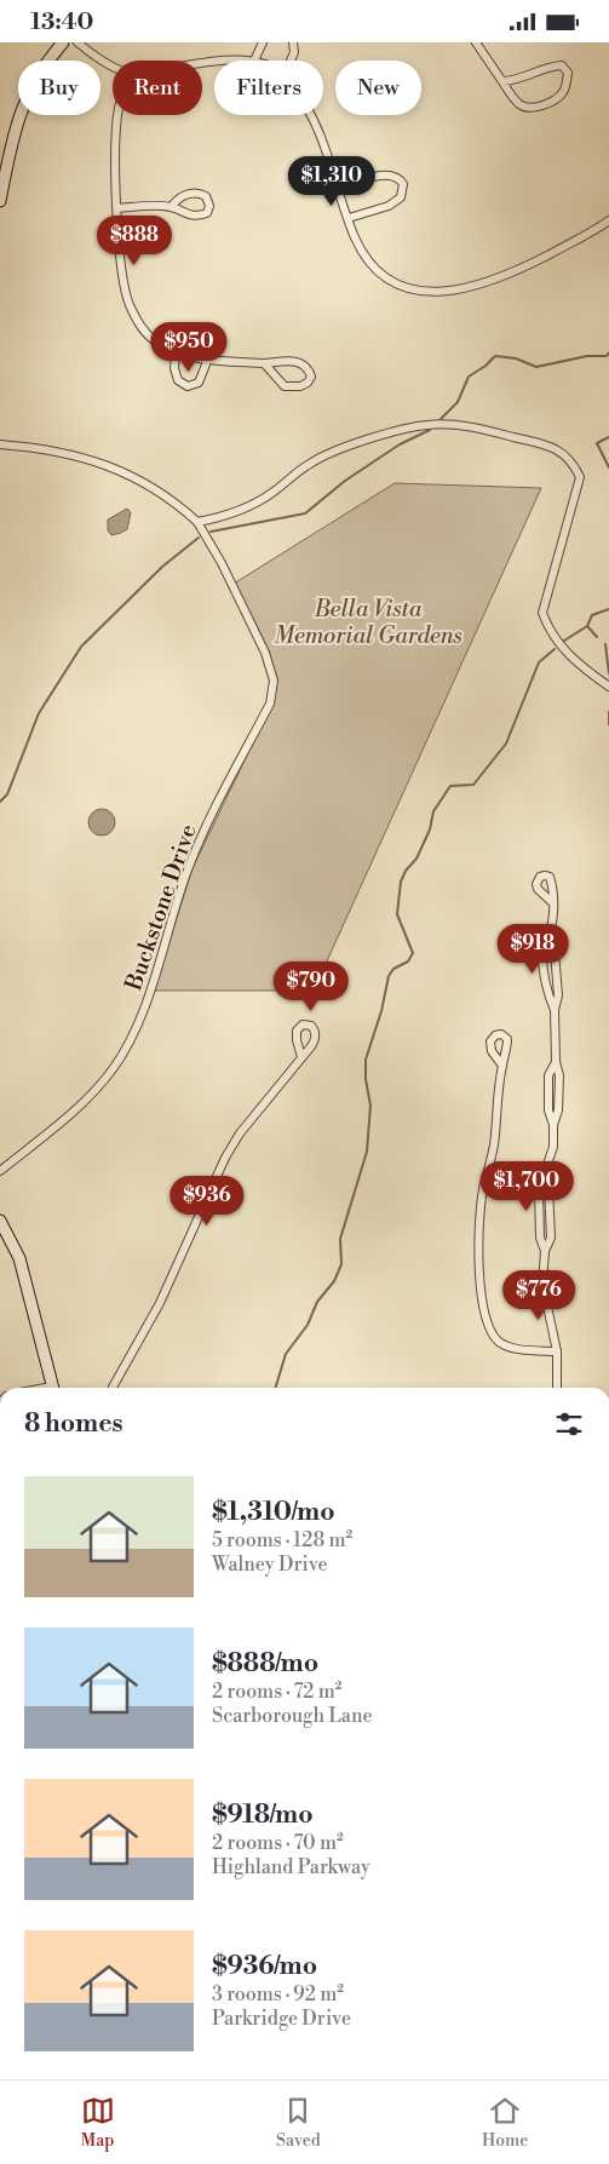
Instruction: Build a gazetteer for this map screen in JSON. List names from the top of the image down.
{
  "streets": {
    "street": ["Buckstone Drive"]
  },
  "parks": ["Bella Vista Memorial Gardens"],
  "page": {
    "status": "13:40",
    "chip": [
      "Buy",
      "Rent",
      "Filters",
      "New"
    ],
    "price": [
      "$1,310",
      "$888",
      "$950",
      "$918",
      "$790",
      "$1,700",
      "$936",
      "$776"
    ],
    "heading": "8 homes",
    "list": [
      {
        "name": "$1,310/mo",
        "note": "5 rooms · 128 m² · Walney Drive"
      },
      {
        "name": "$888/mo",
        "note": "2 rooms · 72 m² · Scarborough Lane"
      },
      {
        "name": "$918/mo",
        "note": "2 rooms · 70 m² · Highland Parkway"
      },
      {
        "name": "$936/mo",
        "note": "3 rooms · 92 m² · Parkridge Drive"
      }
    ],
    "tabs": ["Map", "Saved", "Home"]
  }
}
